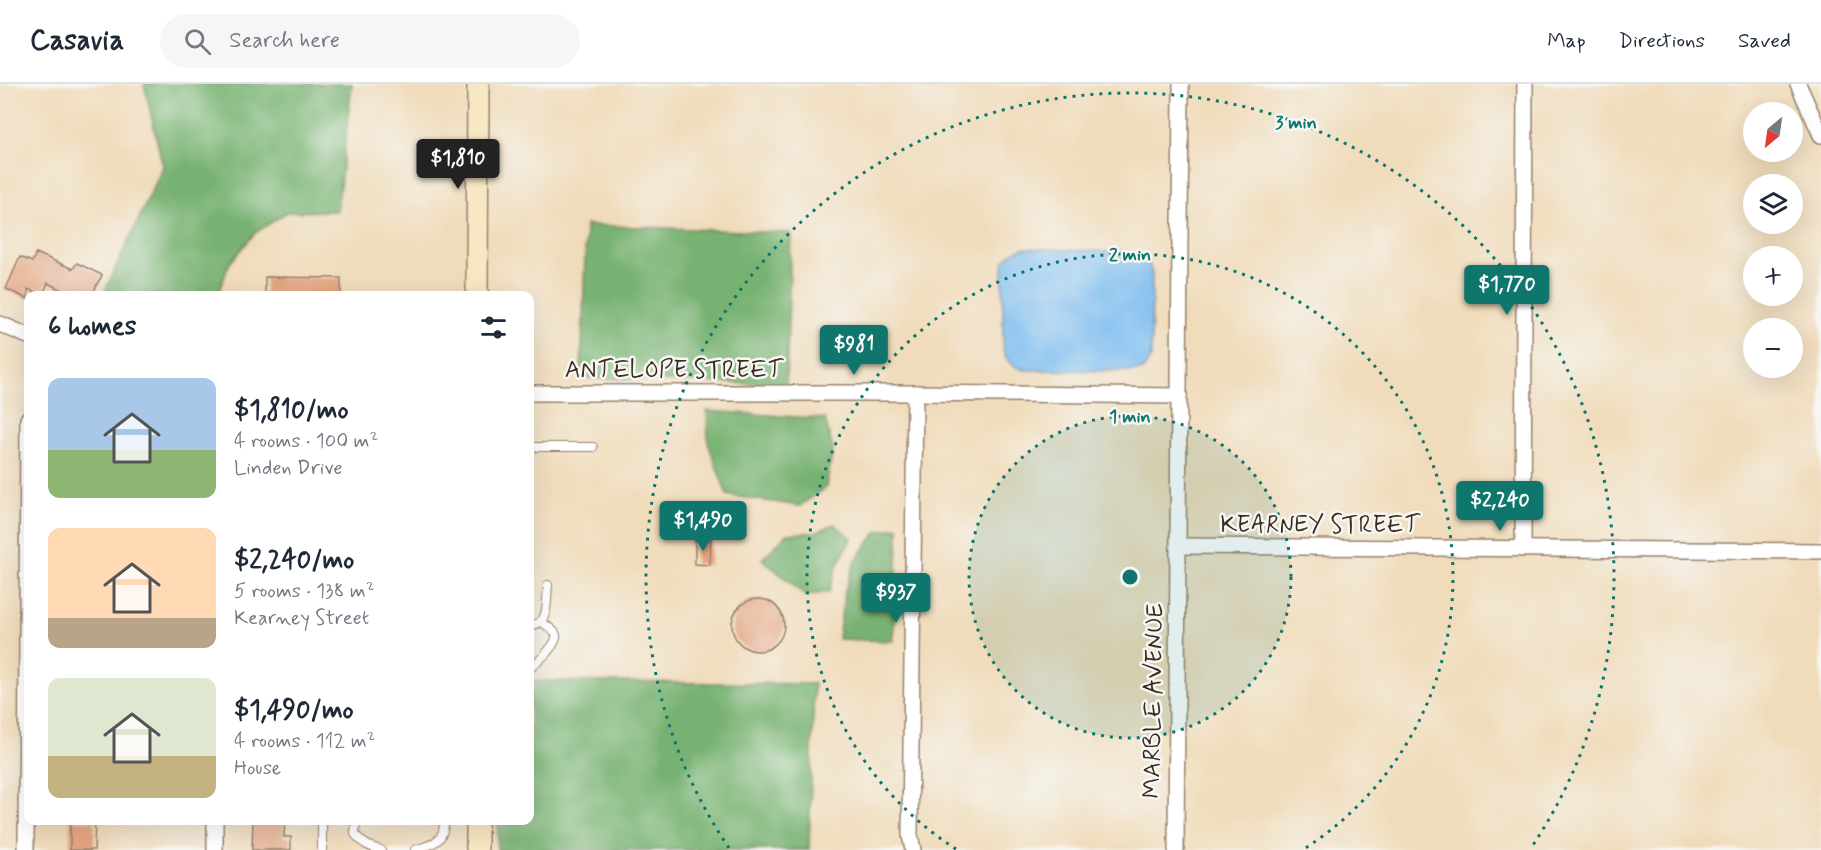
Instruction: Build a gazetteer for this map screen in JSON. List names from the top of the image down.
{
  "streets": {
    "street": ["ANTELOPE STREET", "KEARNEY STREET", "MARBLE AVENUE"]
  },
  "crossings": [
    ["ANTELOPE STREET", "MARBLE AVENUE"],
    ["KEARNEY STREET", "MARBLE AVENUE"]
  ],
  "north": "bottom left",
  "page": {
    "header": "Casavia",
    "search": "Search here",
    "nav": ["Map", "Directions", "Saved"],
    "map_buttons": ["+", "−"],
    "price": [
      "$1,810",
      "$1,770",
      "$981",
      "$2,240",
      "$1,490",
      "$937"
    ],
    "heading": "6 homes",
    "list": [
      {
        "name": "$1,810/mo",
        "note": "4 rooms · 100 m² · Linden Drive"
      },
      {
        "name": "$2,240/mo",
        "note": "5 rooms · 138 m² · Kearney Street"
      },
      {
        "name": "$1,490/mo",
        "note": "4 rooms · 112 m² · House"
      }
    ]
  },
  "rings": ["3 min", "2 min", "1 min"]
}
